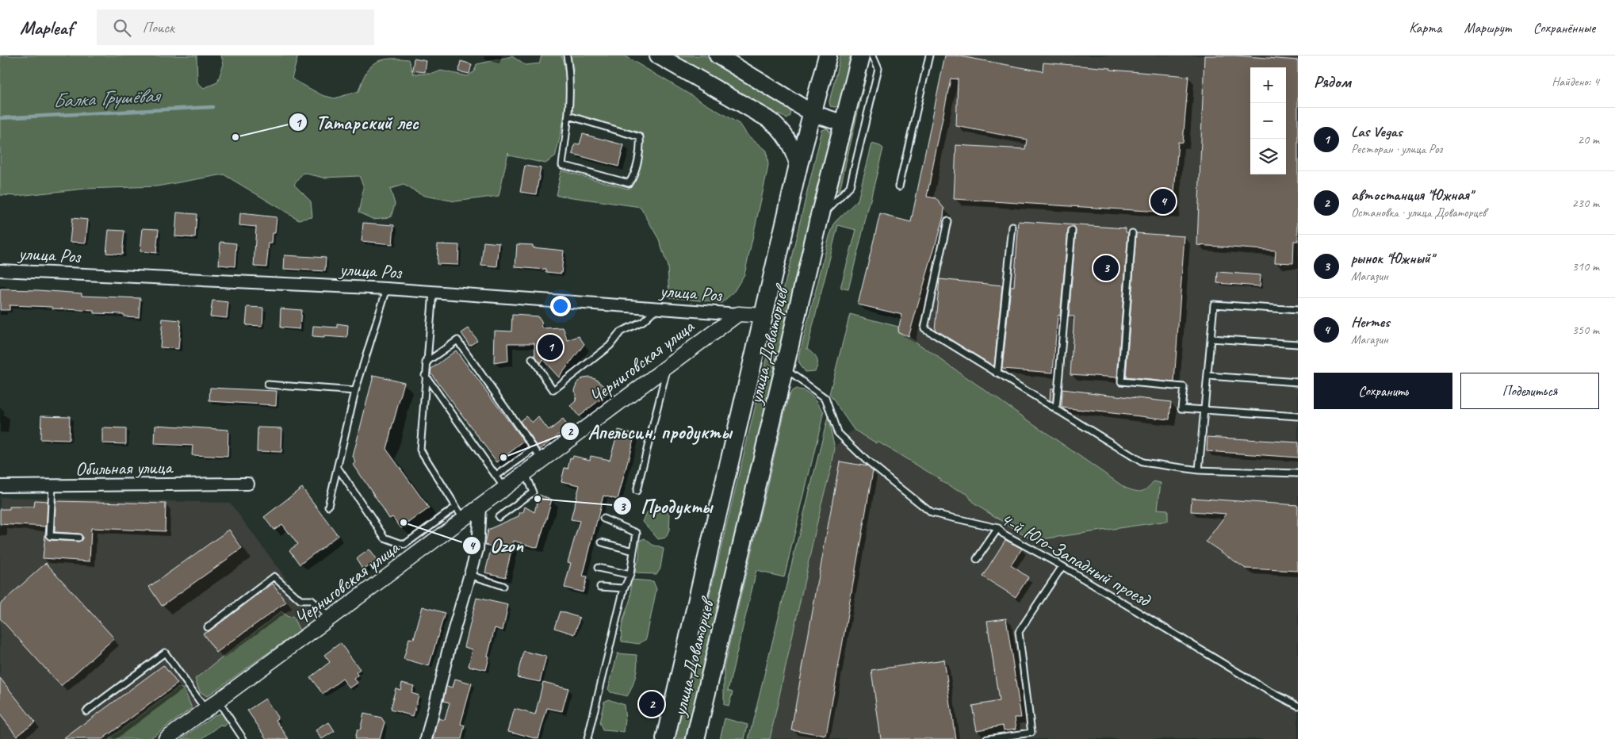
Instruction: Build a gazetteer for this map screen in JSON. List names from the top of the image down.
{
  "streets": {
    "main road": ["улица Доваторцев"],
    "street": ["улица Роз", "Черниговская улица", "Обильная улица"],
    "lane": ["4-й Юго-Западный проезд"]
  },
  "crossings": [
    ["улица Роз", "Черниговская улица"],
    ["улица Доваторцев", "4-й Юго-Западный проезд"]
  ],
  "water": ["Балка Грушёвая"],
  "places": [
    "Татарский лес",
    "Апельсин, продукты",
    "Продукты",
    "Ozon"
  ],
  "page": {
    "header": "Mapleaf",
    "search": "Поиск",
    "nav": ["Карта", "Маршрут", "Сохранённые"],
    "heading": ["Рядом", "Найдено: 4"],
    "map_buttons": ["+", "−"],
    "list": [
      {
        "mark": "1",
        "name": "Las Vegas",
        "note": "Ресторан · улица Роз",
        "value": "20 m"
      },
      {
        "mark": "2",
        "name": "автостанция \"Южная\"",
        "note": "Остановка · улица Доваторцев",
        "value": "230 m"
      },
      {
        "mark": "3",
        "name": "рынок \"Южный\"",
        "note": "Магазин",
        "value": "310 m"
      },
      {
        "mark": "4",
        "name": "Hermes",
        "note": "Магазин",
        "value": "350 m"
      }
    ],
    "pins": [
      "4",
      "3",
      "1",
      "2"
    ],
    "buttons": ["Сохранить", "Поделиться"]
  }
}
